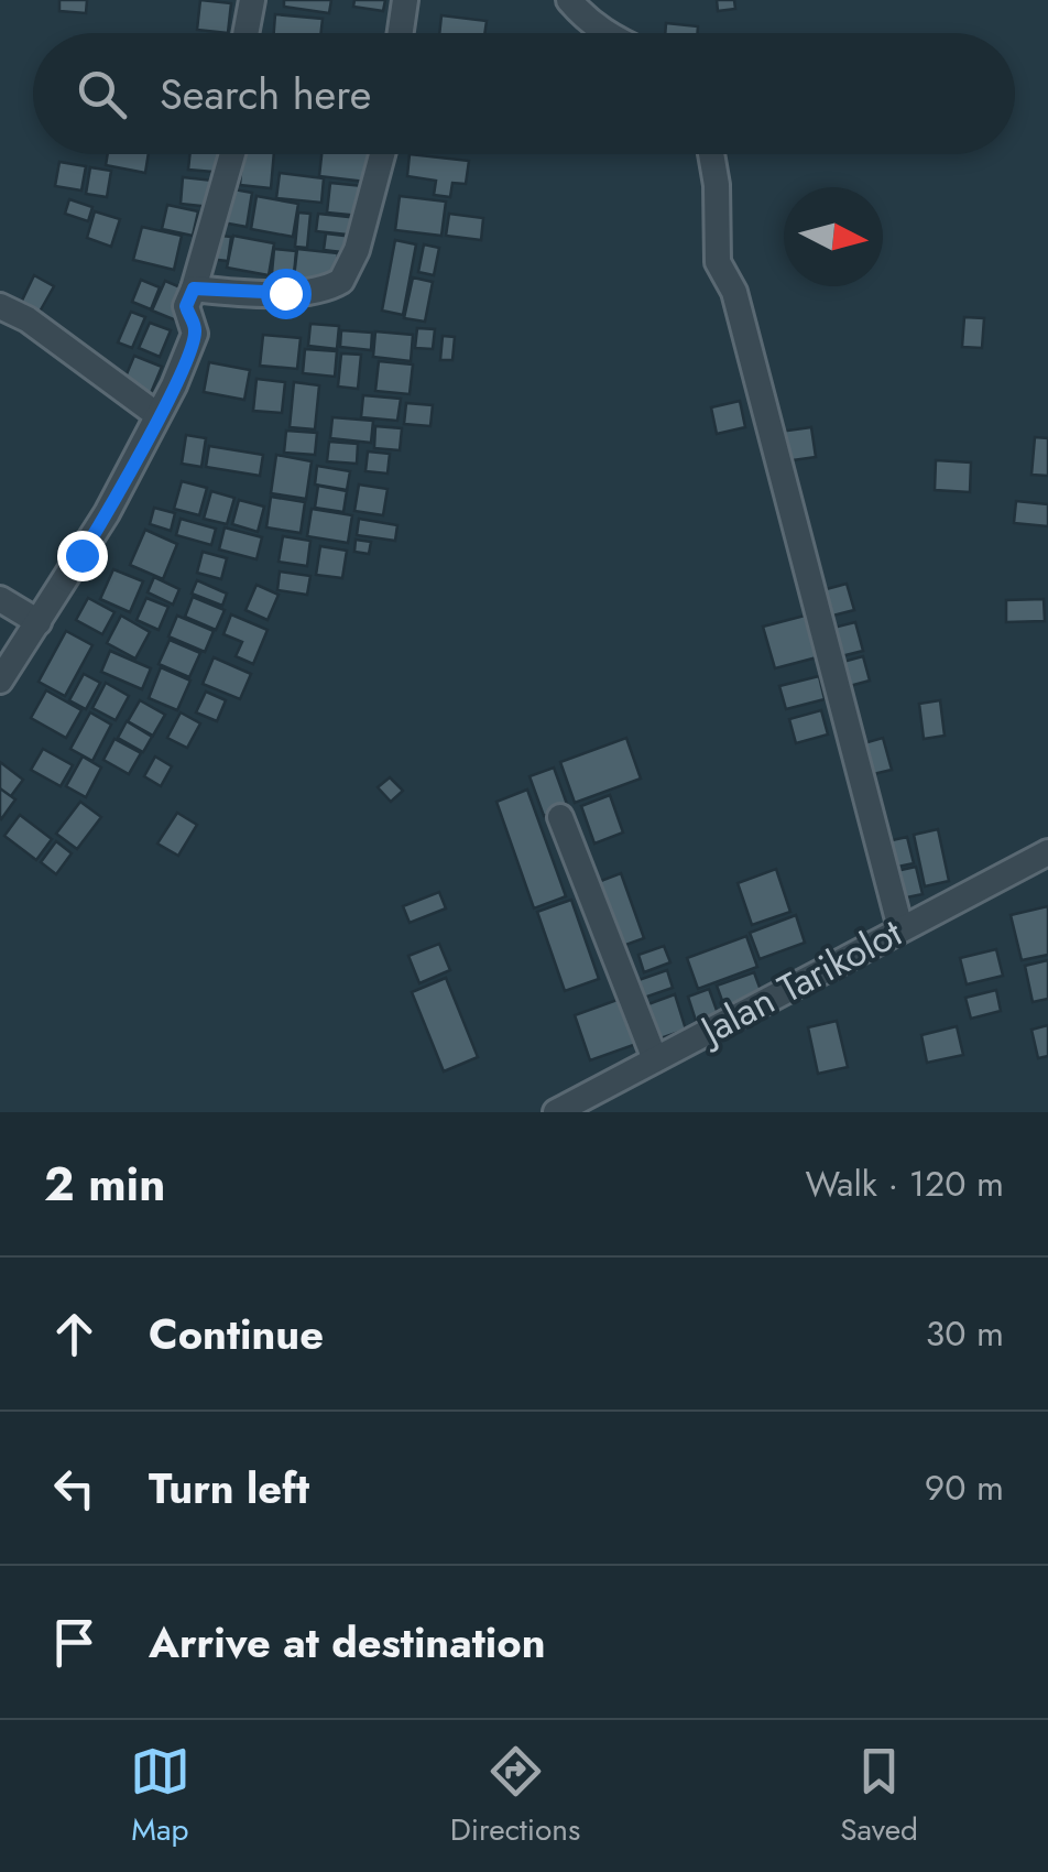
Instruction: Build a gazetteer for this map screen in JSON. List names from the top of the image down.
{
  "streets": {
    "street": ["Jalan Tarikolot"]
  },
  "north": "right",
  "page": {
    "search": "Search here",
    "heading": ["2 min", "Walk · 120 m"],
    "list": [
      ["Continue", "30 m"],
      ["Turn left", "90 m"],
      "Arrive at destination"
    ],
    "nav": ["Map", "Directions", "Saved"]
  }
}
